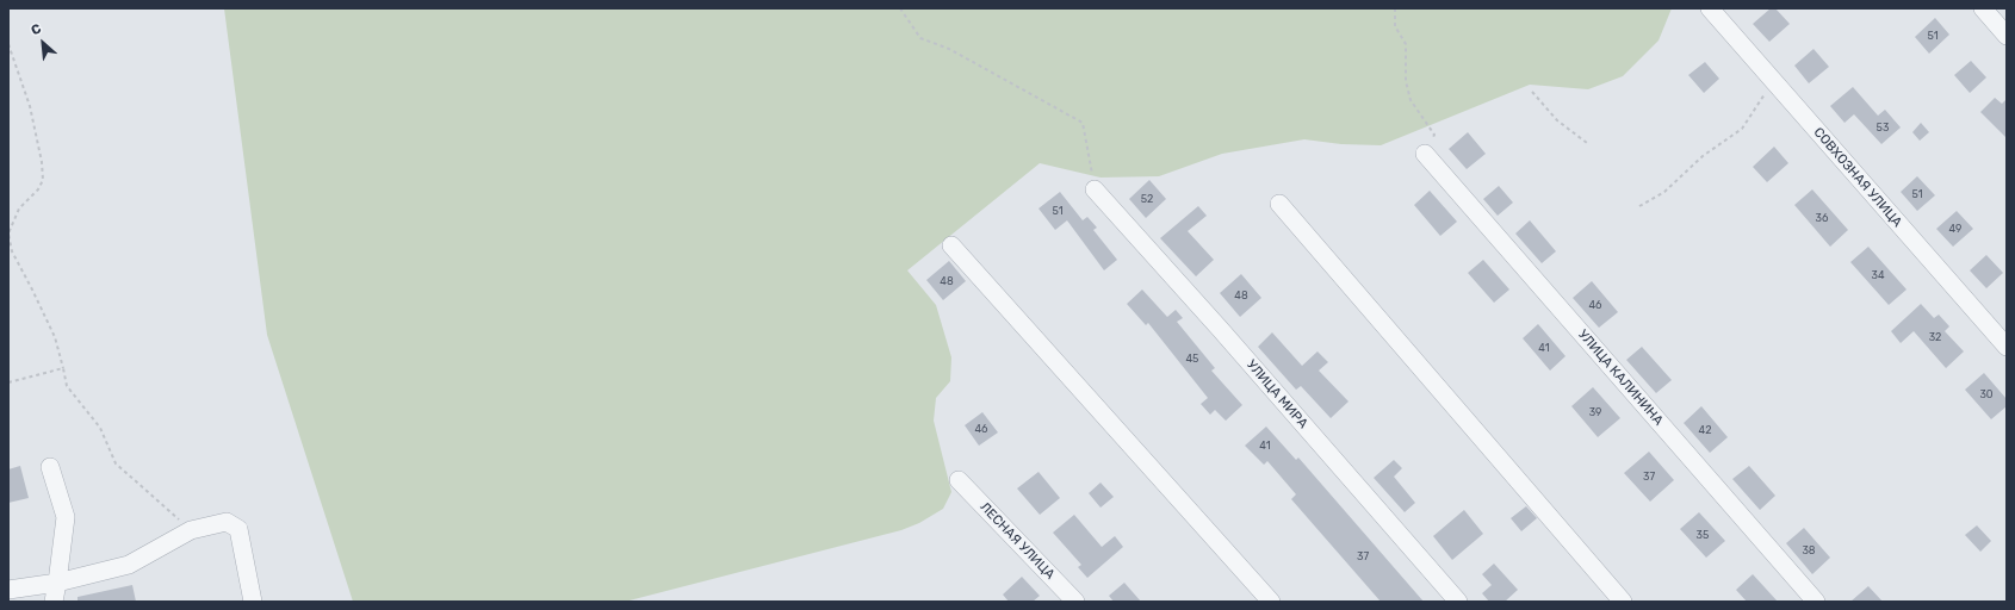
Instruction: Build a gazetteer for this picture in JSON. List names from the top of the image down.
{
  "streets": {
    "street": [
      "СОВХОЗНАЯ УЛИЦА",
      "УЛИЦА КАЛИНИНА",
      "УЛИЦА МИРА",
      "ЛЕСНАЯ УЛИЦА"
    ]
  },
  "house_numbers": [
    "51",
    "53",
    "51",
    "52",
    "51",
    "36",
    "49",
    "34",
    "48",
    "48",
    "46",
    "32",
    "41",
    "45",
    "30",
    "39",
    "46",
    "42",
    "41",
    "37",
    "35",
    "38",
    "37"
  ],
  "north": "top left"
}
